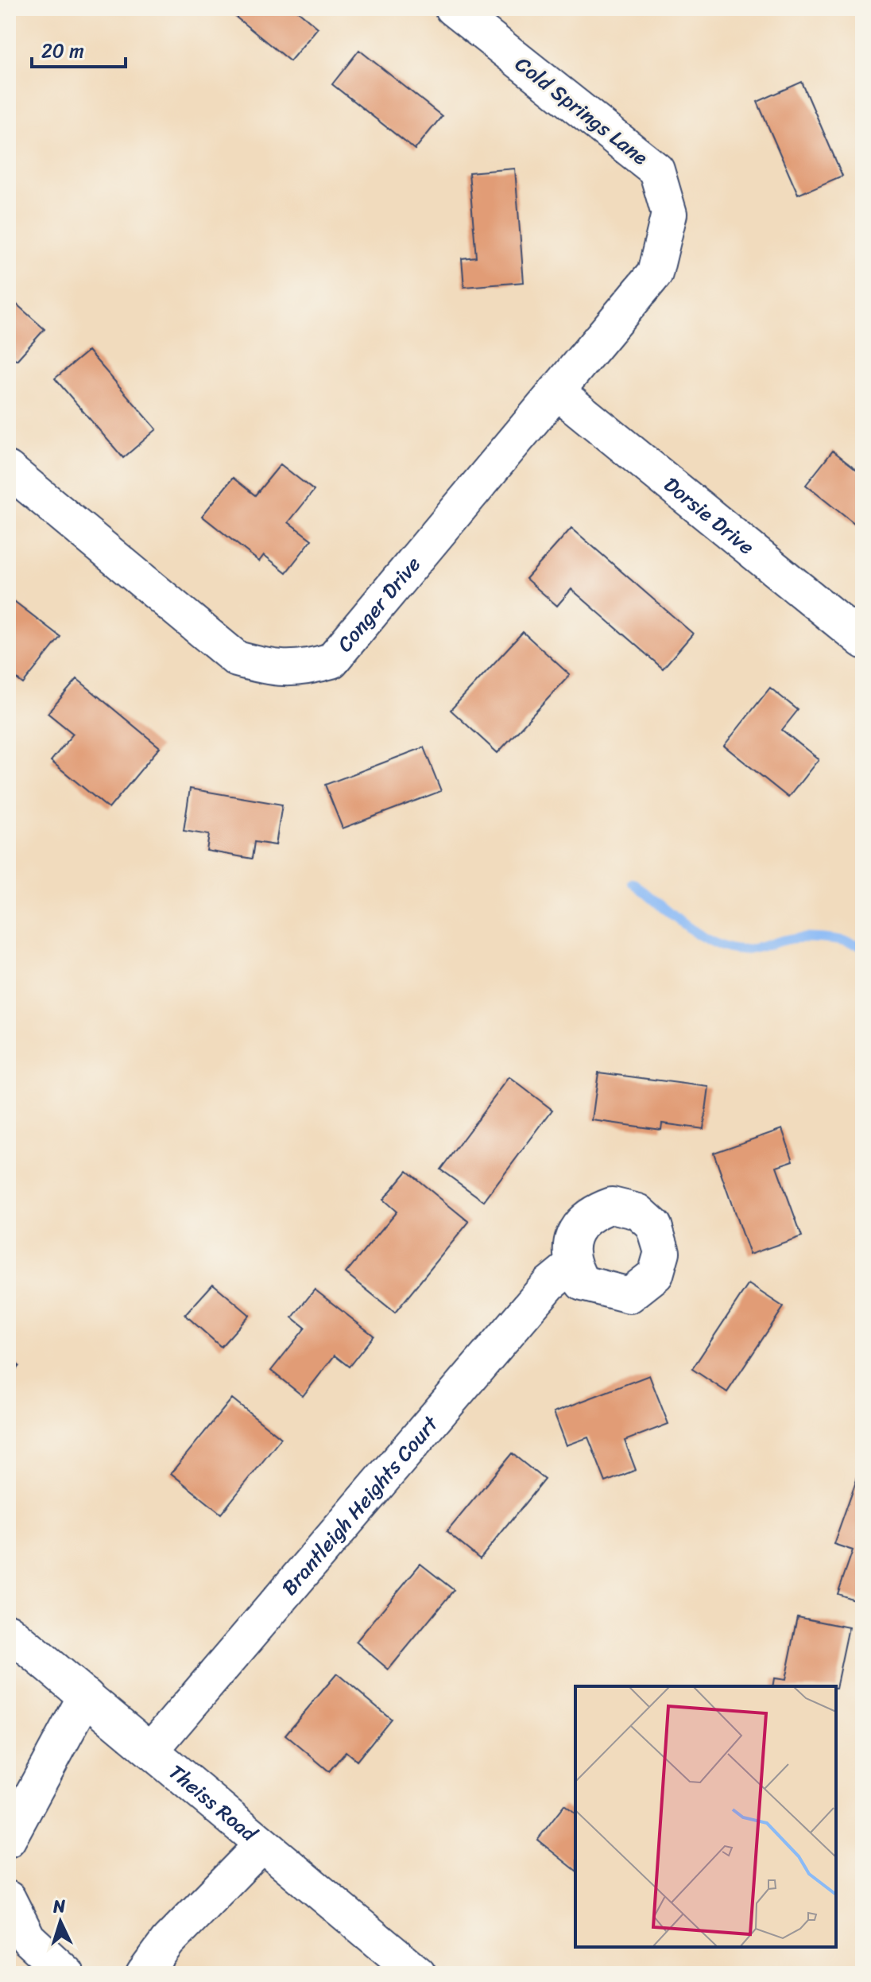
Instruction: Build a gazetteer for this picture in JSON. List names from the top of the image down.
{
  "streets": {
    "street": [
      "Cold Springs Lane",
      "Dorsie Drive",
      "Conger Drive",
      "Brantleigh Heights Court",
      "Theiss Road"
    ]
  },
  "crossings": [
    ["Cold Springs Lane", "Dorsie Drive"],
    ["Cold Springs Lane", "Conger Drive"],
    ["Dorsie Drive", "Conger Drive"],
    ["Brantleigh Heights Court", "Theiss Road"]
  ],
  "scale_bar": "20 m",
  "north": "top"
}
